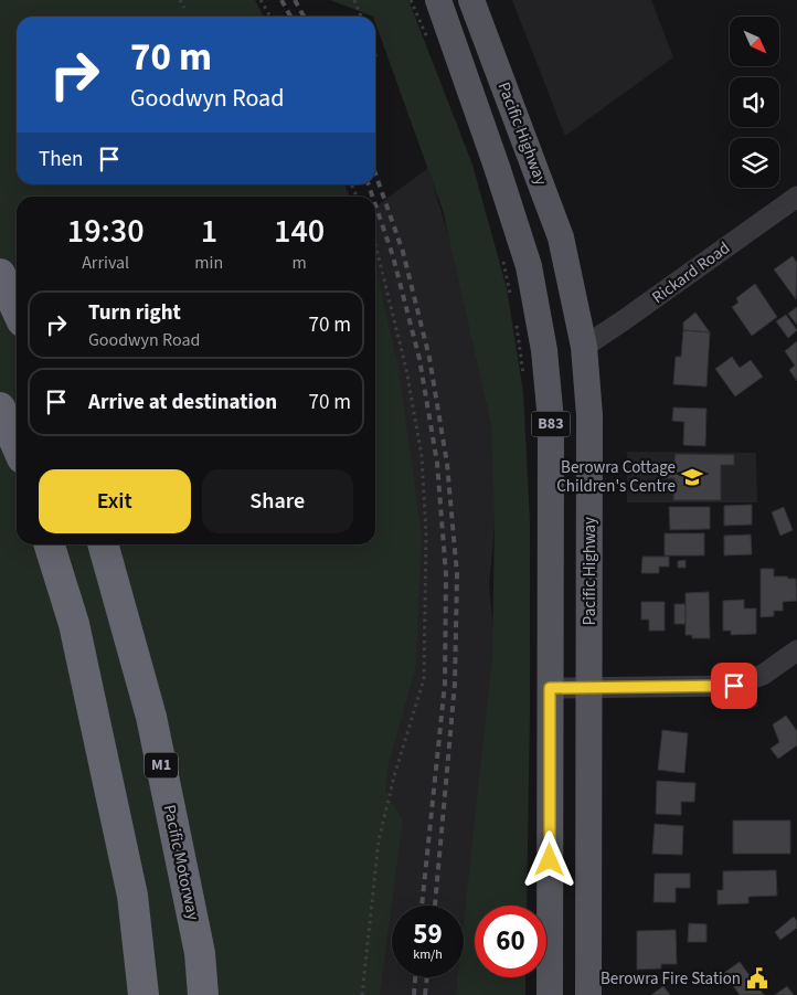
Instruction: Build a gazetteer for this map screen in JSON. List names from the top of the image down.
{
  "streets": {
    "highway": ["M1", "Pacific Motorway"],
    "main road": ["Pacific Highway", "B83"],
    "street": ["Rickard Road"]
  },
  "crossings": [
    ["Pacific Highway", "Rickard Road"]
  ],
  "places": {
    "school or university": ["Berowra Cottage Children's Centre"],
    "public building": ["Berowra Fire Station"]
  },
  "north": "bottom right",
  "page": {
    "turn": ["70 m", "Goodwyn Road"],
    "then": "Then",
    "eta": [
      "19:30",
      "Arrival",
      "1",
      "min",
      "140",
      "m"
    ],
    "list": [
      {
        "name": "Turn right",
        "note": "Goodwyn Road",
        "value": "70 m"
      },
      {
        "name": "Arrive at destination",
        "value": "70 m"
      }
    ],
    "buttons": ["Exit", "Share"],
    "speed": "59 km/h",
    "limit": "60"
  }
}
